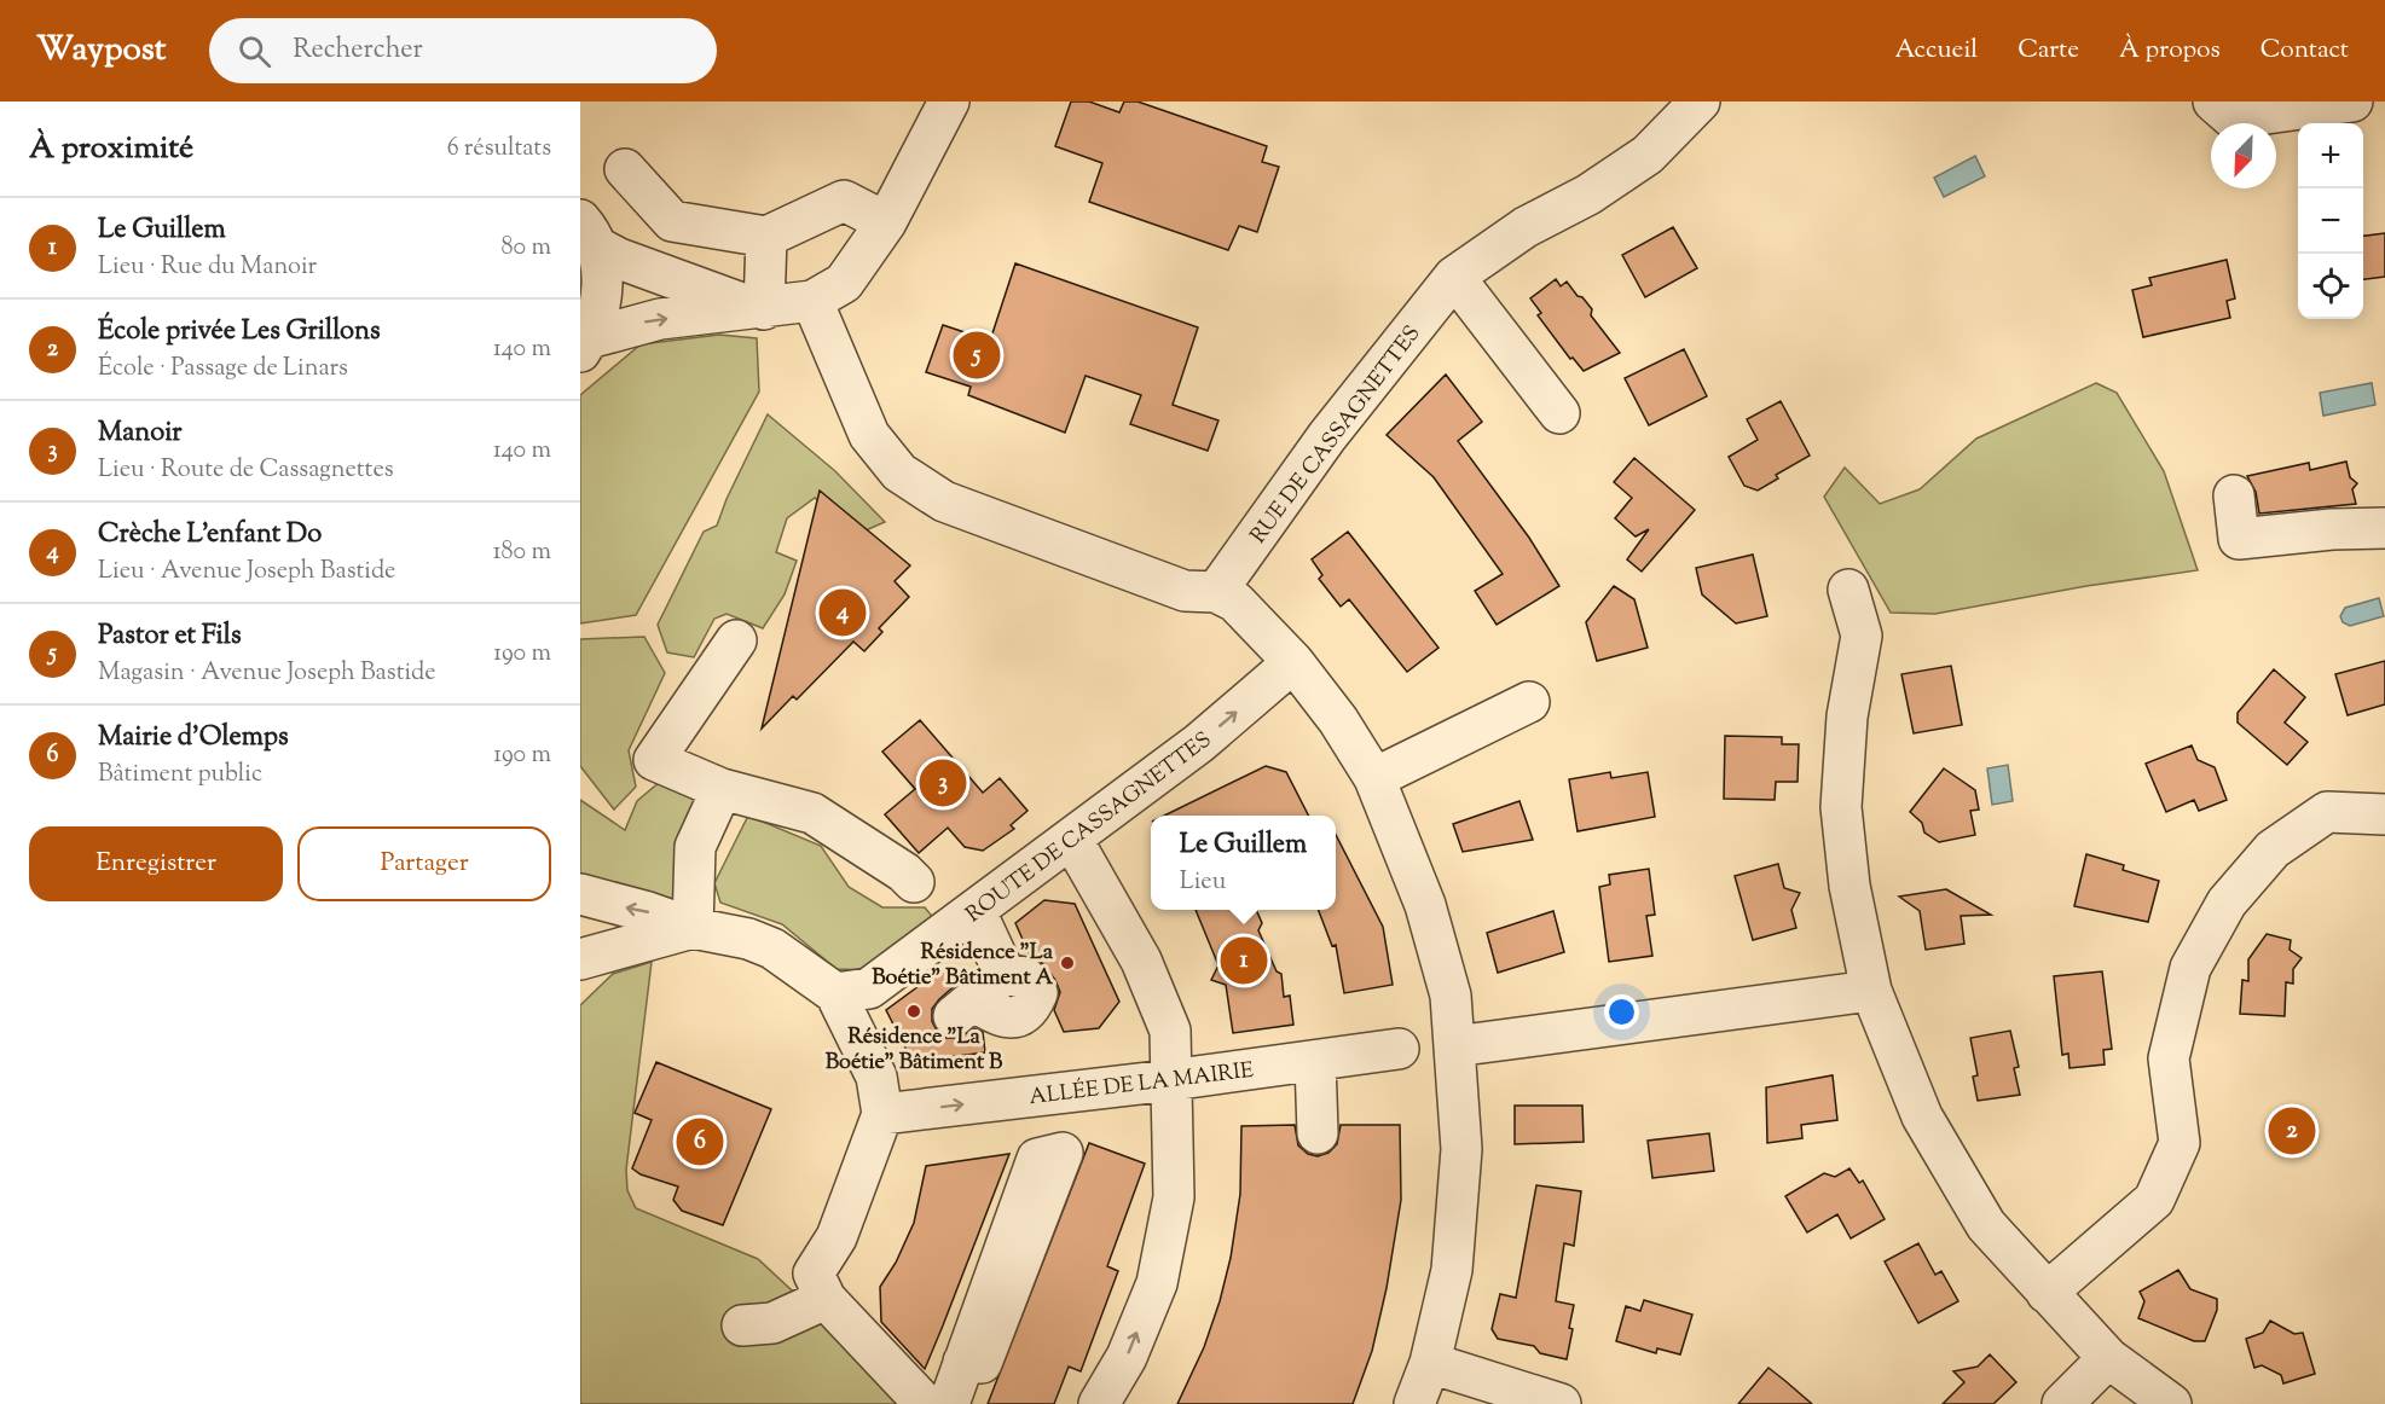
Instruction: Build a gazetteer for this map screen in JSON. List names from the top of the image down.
{
  "streets": {
    "street": ["RUE DE CASSAGNETTES", "ROUTE DE CASSAGNETTES", "ALLÉE DE LA MAIRIE"]
  },
  "one_way": ["ROUTE DE CASSAGNETTES", "ALLÉE DE LA MAIRIE"],
  "places": ["Résidence \"La Boétie\" Bâtiment A", "Résidence \"La Boétie\" Bâtiment B"],
  "north": "bottom left",
  "page": {
    "header": "Waypost",
    "search": "Rechercher",
    "nav": [
      "Accueil",
      "Carte",
      "À propos",
      "Contact"
    ],
    "heading": ["À proximité", "6 résultats"],
    "map_buttons": ["+", "−"],
    "list": [
      {
        "mark": "1",
        "name": "Le Guillem",
        "note": "Lieu · Rue du Manoir",
        "value": "80 m"
      },
      {
        "mark": "2",
        "name": "École privée Les Grillons",
        "note": "École · Passage de Linars",
        "value": "140 m"
      },
      {
        "mark": "3",
        "name": "Manoir",
        "note": "Lieu · Route de Cassagnettes",
        "value": "140 m"
      },
      {
        "mark": "4",
        "name": "Crèche L'enfant Do",
        "note": "Lieu · Avenue Joseph Bastide",
        "value": "180 m"
      },
      {
        "mark": "5",
        "name": "Pastor et Fils",
        "note": "Magasin · Avenue Joseph Bastide",
        "value": "190 m"
      },
      {
        "mark": "6",
        "name": "Mairie d'Olemps",
        "note": "Bâtiment public",
        "value": "190 m"
      }
    ],
    "pins": [
      "5",
      "4",
      "3",
      "1",
      "2",
      "6"
    ],
    "buttons": ["Enregistrer", "Partager"],
    "popup": ["Le Guillem", "Lieu"]
  }
}
